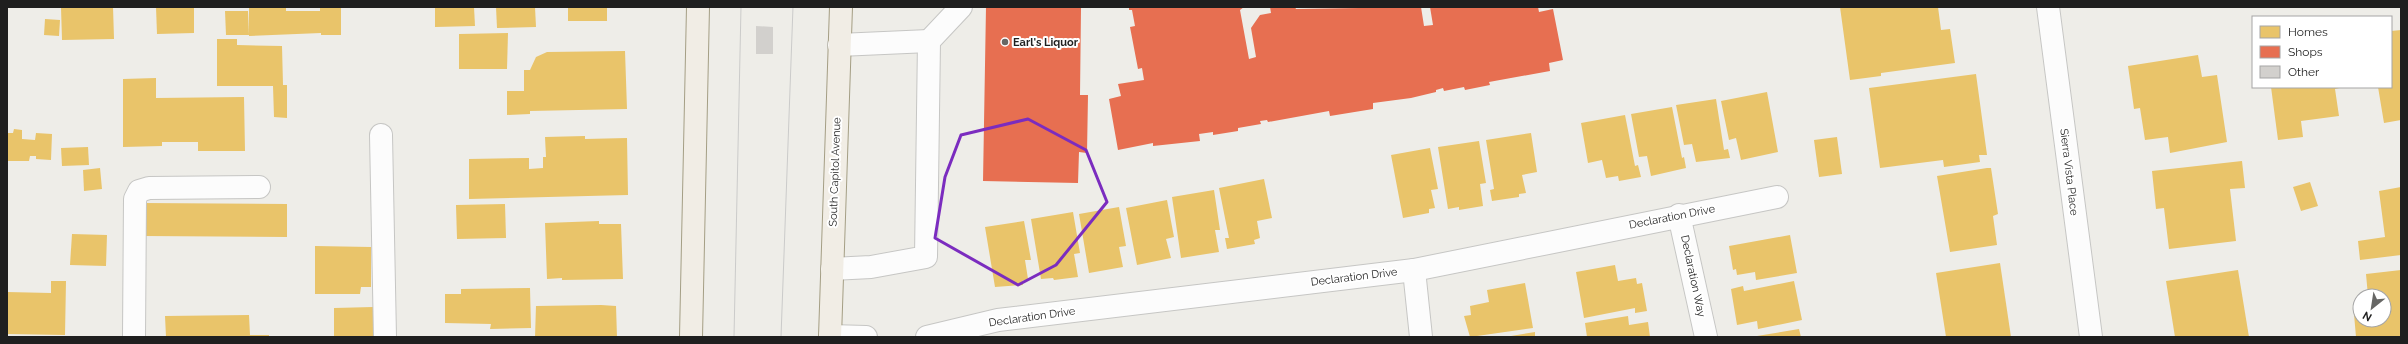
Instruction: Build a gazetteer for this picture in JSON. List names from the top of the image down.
{
  "streets": {
    "main road": ["South Capitol Avenue"],
    "street": ["Sierra Vista Place", "Declaration Drive", "Declaration Way"]
  },
  "crossings": [
    ["Declaration Drive", "Declaration Way"]
  ],
  "places": ["Earl's Liquor"],
  "legend": ["Homes", "Shops", "Other"],
  "north": "bottom left"
}
